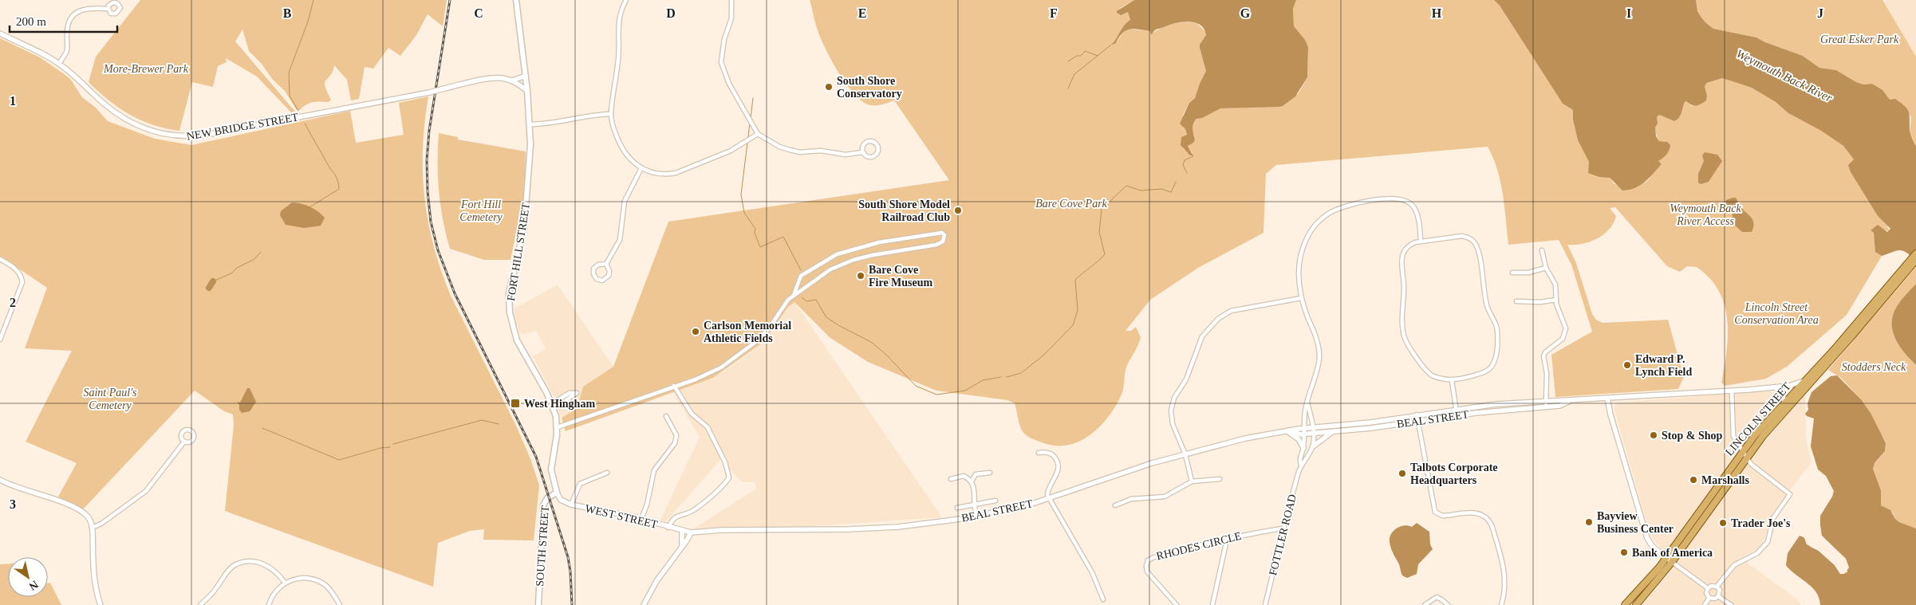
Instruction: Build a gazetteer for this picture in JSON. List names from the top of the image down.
{
  "streets": {
    "main road": ["FORT HILL STREET", "LINCOLN STREET", "SOUTH STREET"],
    "street": [
      "NEW BRIDGE STREET",
      "BEAL STREET",
      "WEST STREET",
      "FOTTLER ROAD",
      "RHODES CIRCLE"
    ]
  },
  "crossings": [
    ["NEW BRIDGE STREET", "FORT HILL STREET"],
    ["FORT HILL STREET", "WEST STREET"],
    ["FORT HILL STREET", "SOUTH STREET"],
    ["BEAL STREET", "LINCOLN STREET"],
    ["BEAL STREET", "WEST STREET"],
    ["BEAL STREET", "FOTTLER ROAD"],
    ["WEST STREET", "SOUTH STREET"],
    ["FOTTLER ROAD", "RHODES CIRCLE"]
  ],
  "water": ["Weymouth Back River"],
  "parks": [
    "Great Esker Park",
    "More-Brewer Park",
    "Bare Cove Park",
    "Fort Hill Cemetery",
    "Weymouth Back River Access",
    "Lincoln Street Conservation Area",
    "Stodders Neck",
    "Saint Paul's Cemetery"
  ],
  "places": {
    "other": [
      "South Shore Conservatory",
      "South Shore Model Railroad Club",
      "Bare Cove Fire Museum",
      "Carlson Memorial Athletic Fields",
      "Edward P. Lynch Field",
      "Stop & Shop",
      "Talbots Corporate Headquarters",
      "Marshalls",
      "Bayview Business Center",
      "Trader Joe's",
      "Bank of America"
    ],
    "transit": ["West Hingham"]
  },
  "scale_bar": "200 m",
  "north": "bottom right",
  "grid": {
    "columns": [
      "B",
      "C",
      "D",
      "E",
      "F",
      "G",
      "H",
      "I",
      "J"
    ],
    "rows": ["1", "2", "3"]
  }
}
